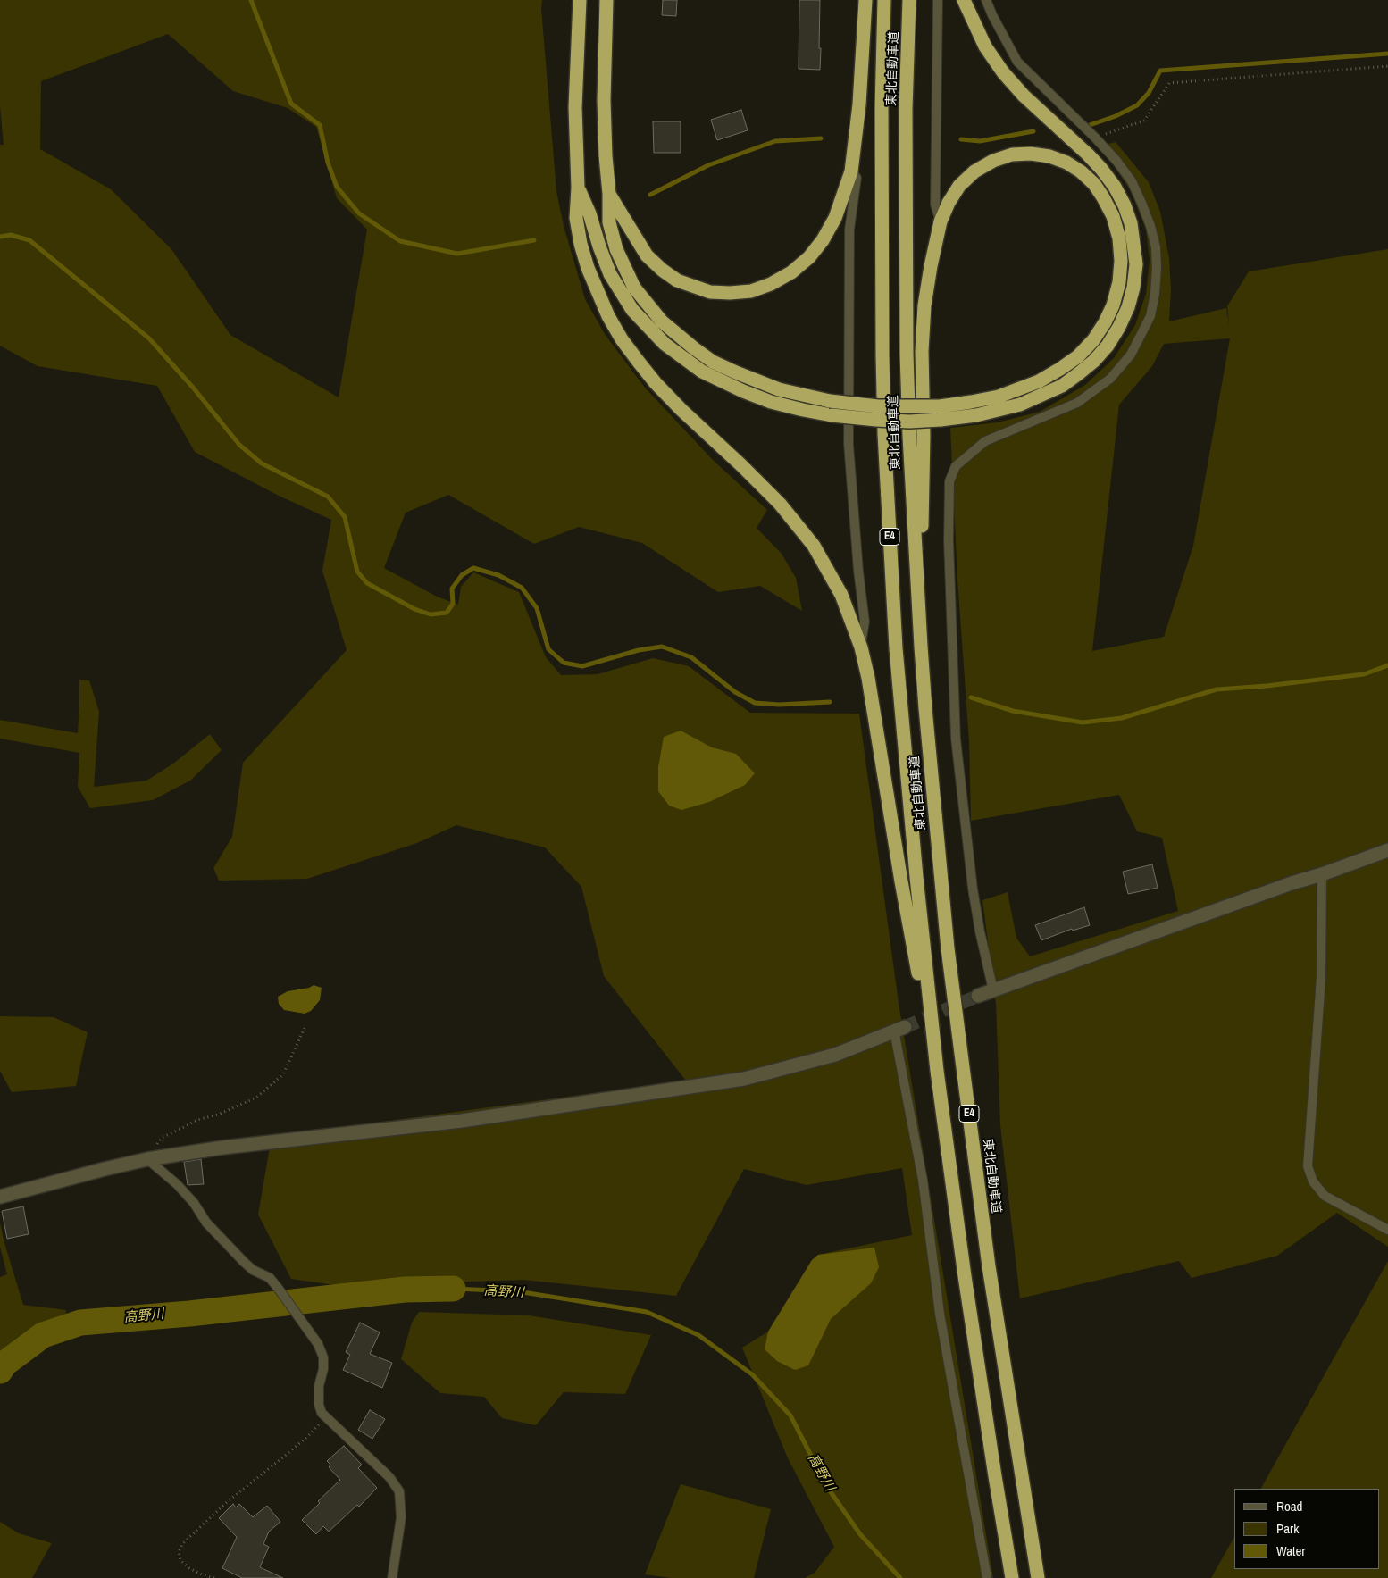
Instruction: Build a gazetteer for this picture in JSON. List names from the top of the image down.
{
  "streets": {
    "highway": ["東北自動車道", "E4"]
  },
  "water": ["高野川"],
  "legend": ["Road", "Park", "Water"]
}
